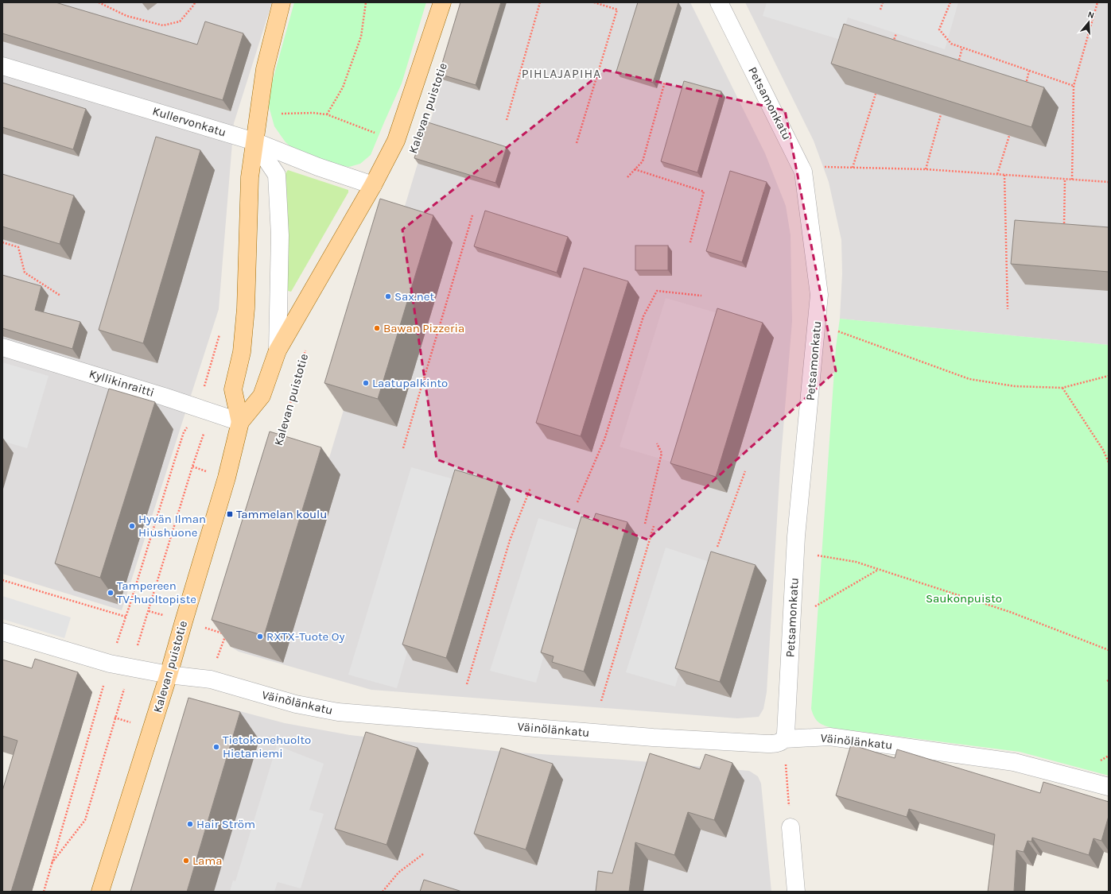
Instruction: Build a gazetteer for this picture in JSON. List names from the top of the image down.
{
  "streets": {
    "main road": ["Kalevan puistotie"],
    "street": [
      "Petsamonkatu",
      "Kullervonkatu",
      "Kyllikinraitti",
      "Väinölänkatu"
    ]
  },
  "crossings": [
    ["Petsamonkatu", "Väinölänkatu"],
    ["Kalevan puistotie", "Kullervonkatu"],
    ["Kalevan puistotie", "Kyllikinraitti"],
    ["Kalevan puistotie", "Väinölänkatu"]
  ],
  "districts": ["PIHLAJAPIHA"],
  "parks": ["Saukonpuisto"],
  "places": {
    "other": [
      "Sax.net",
      "Bawan Pizzeria",
      "Laatupalkinto",
      "Hyvän Ilman Hiushuone",
      "Tampereen TV-huoltopiste",
      "RXTX-Tuote Oy",
      "Tietokonehuolto Hietaniemi",
      "Hair Ström",
      "Lama"
    ],
    "transit": ["Tammelan koulu"]
  },
  "north": "top"
}
